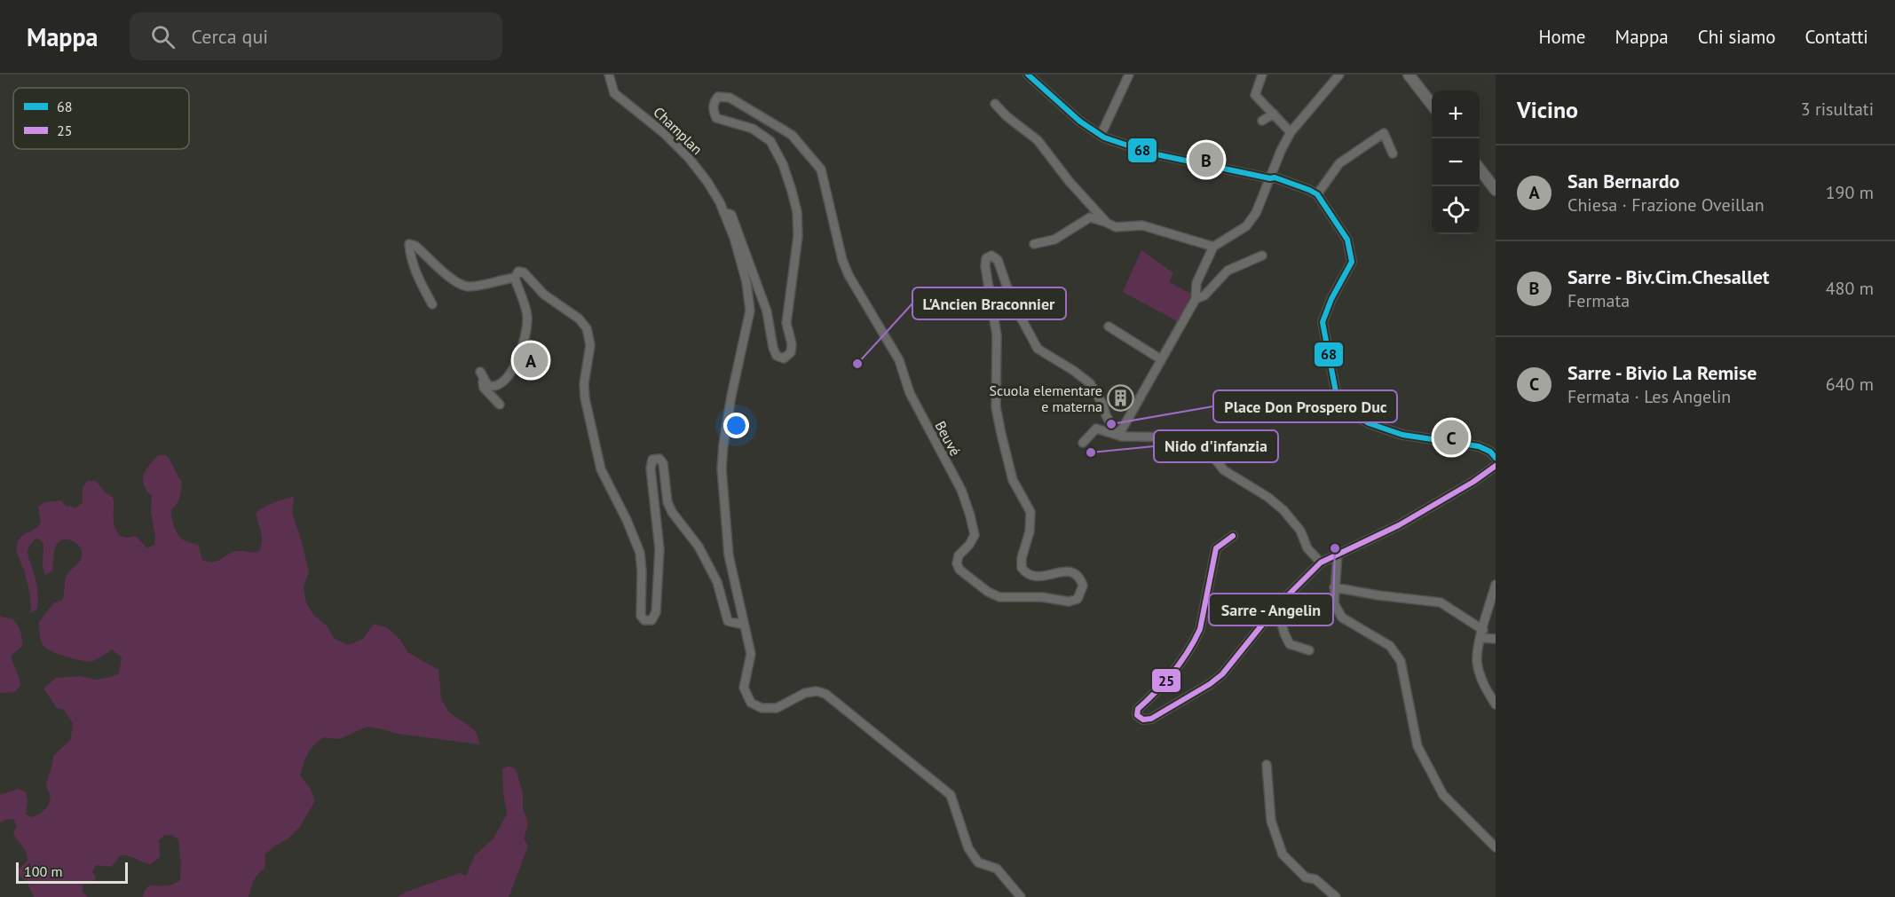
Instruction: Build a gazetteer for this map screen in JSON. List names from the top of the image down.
{
  "streets": {
    "street": ["Champlan", "Beuvé"]
  },
  "crossings": [
    ["Champlan", "Beuvé"]
  ],
  "places": {
    "other": [
      "L'Ancien Braconnier",
      "Place Don Prospero Duc",
      "Nido d'infanzia",
      "Sarre - Angelin"
    ],
    "building": ["Scuola elementare e materna"]
  },
  "lines": ["transit line 68", "transit line 25"],
  "legend": ["68", "25"],
  "scale_bar": "100 m",
  "page": {
    "header": "Mappa",
    "search": "Cerca qui",
    "nav": [
      "Home",
      "Mappa",
      "Chi siamo",
      "Contatti"
    ],
    "heading": ["Vicino", "3 risultati"],
    "map_buttons": ["+", "−"],
    "pins": ["B", "A", "C"],
    "list": [
      {
        "mark": "A",
        "name": "San Bernardo",
        "note": "Chiesa · Frazione Oveillan",
        "value": "190 m"
      },
      {
        "mark": "B",
        "name": "Sarre - Biv.Cim.Chesallet",
        "note": "Fermata",
        "value": "480 m"
      },
      {
        "mark": "C",
        "name": "Sarre - Bivio La Remise",
        "note": "Fermata · Les Angelin",
        "value": "640 m"
      }
    ],
    "scale": "100 m"
  }
}
